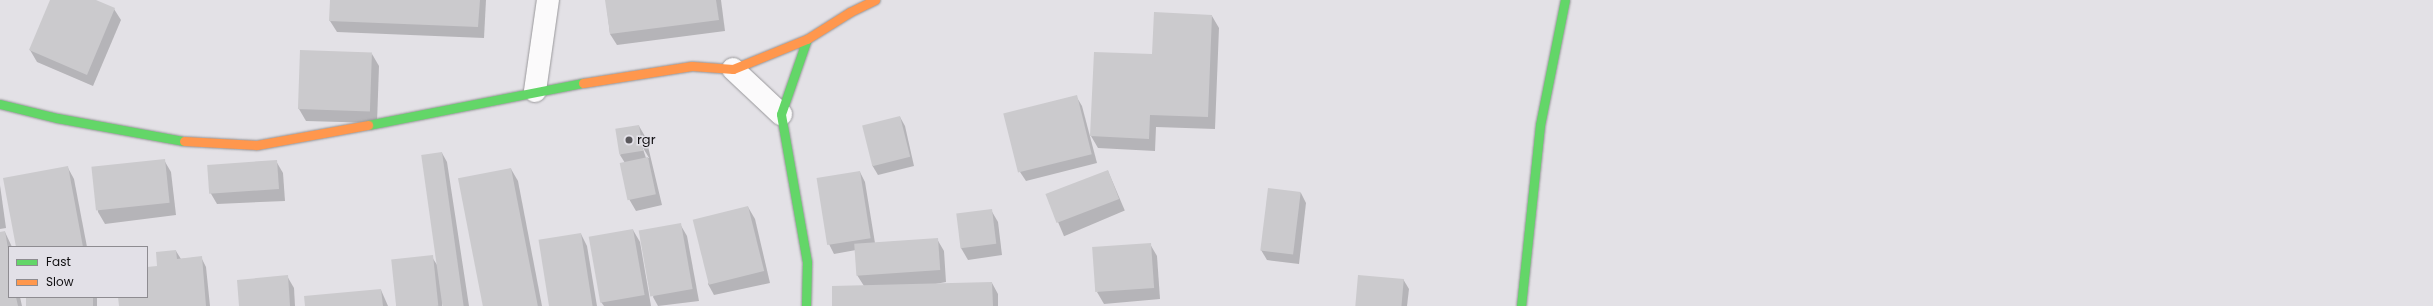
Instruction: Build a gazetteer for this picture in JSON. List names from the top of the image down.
{
  "places": ["rgr"],
  "legend": ["Fast", "Slow"]
}
